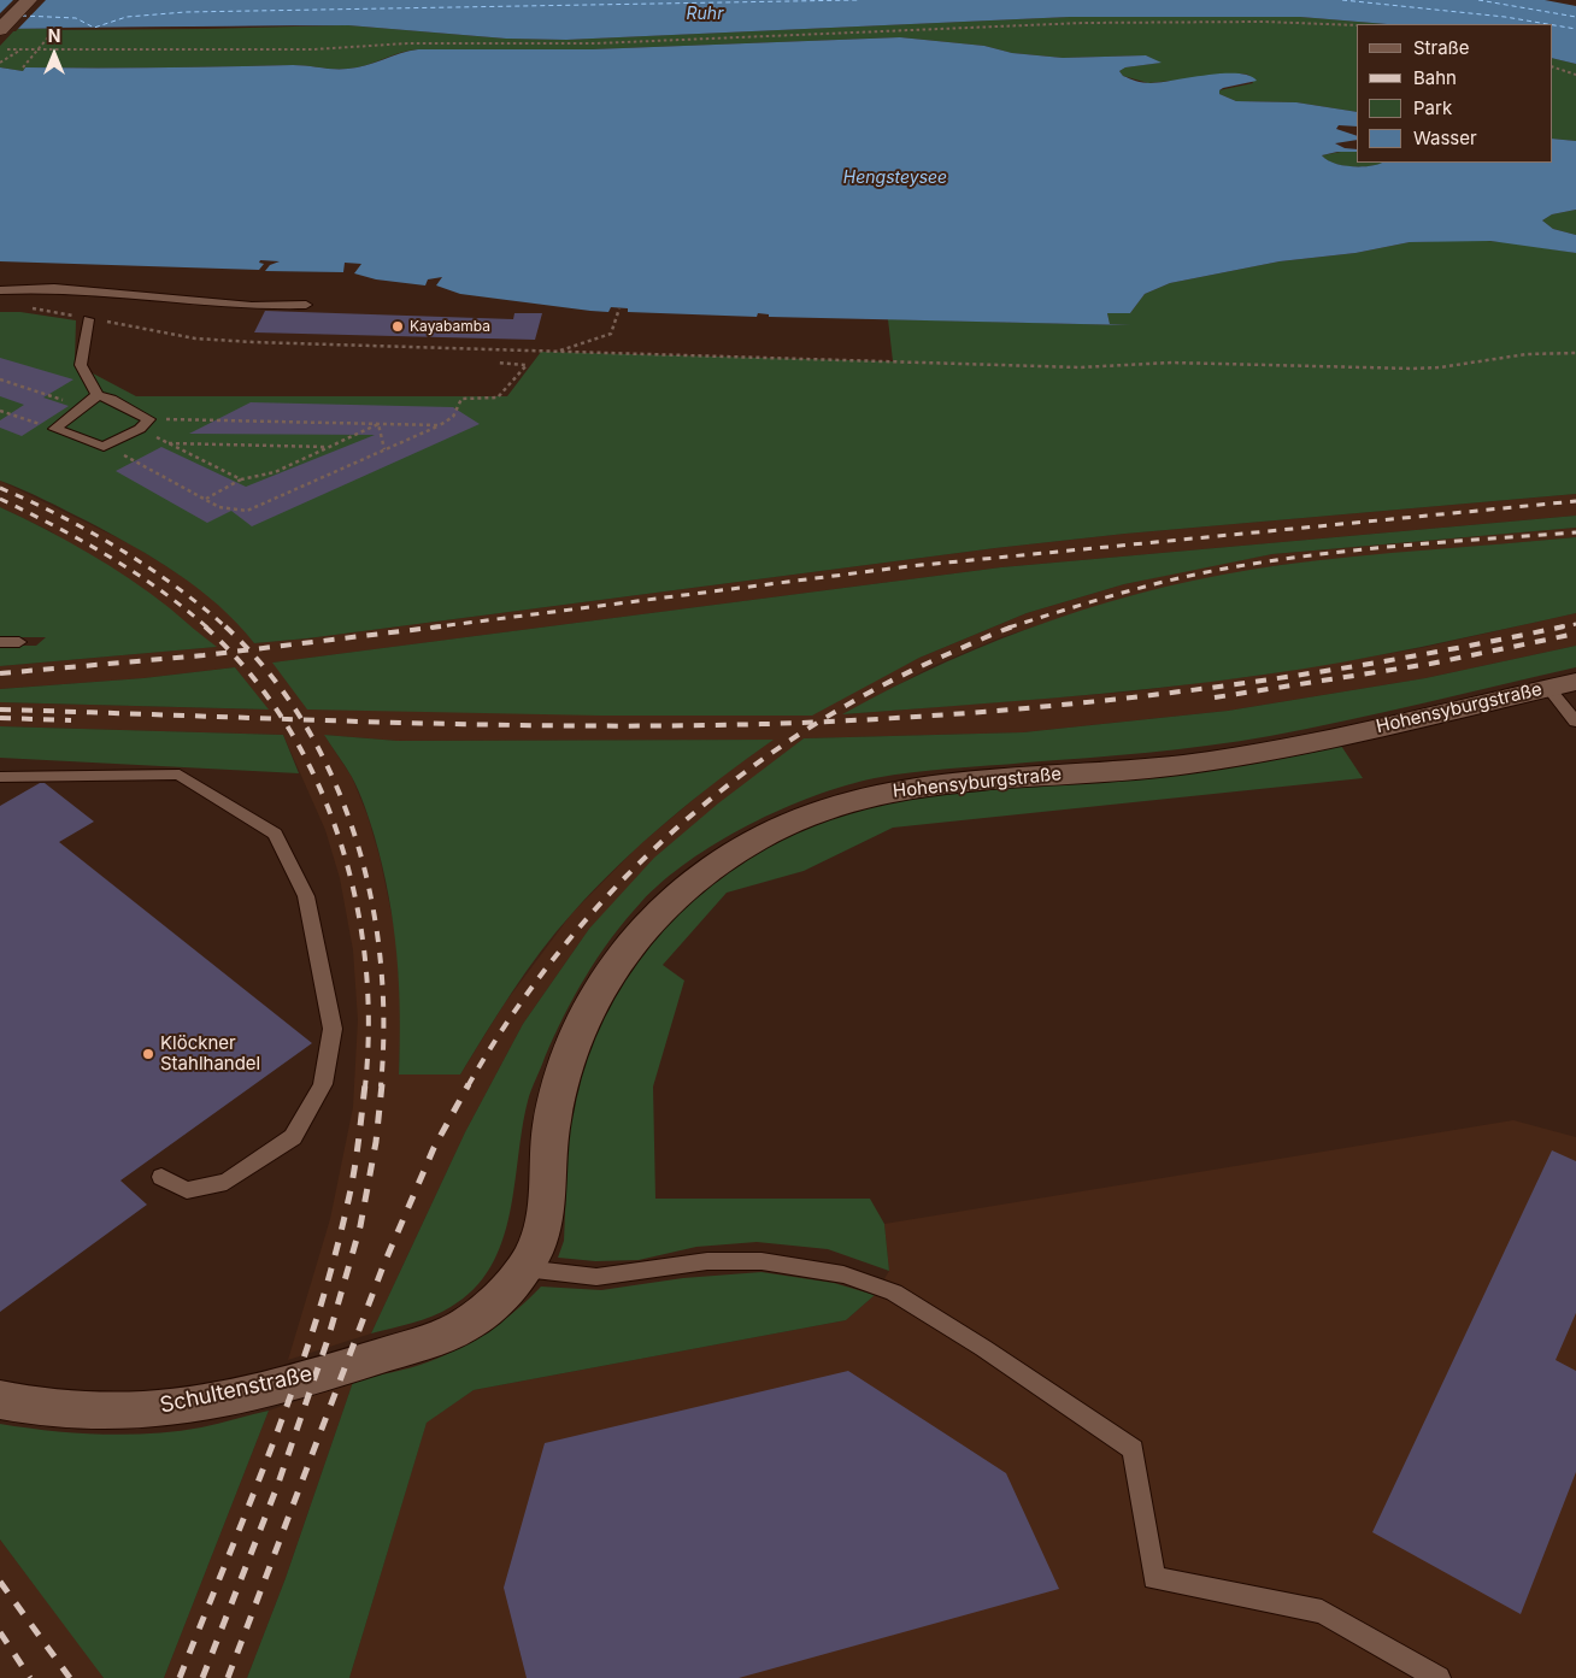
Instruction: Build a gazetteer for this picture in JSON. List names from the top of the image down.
{
  "streets": {
    "street": ["Hohensyburgstraße", "Schultenstraße"]
  },
  "crossings": [
    ["Hohensyburgstraße", "Schultenstraße"]
  ],
  "water": ["Ruhr", "Hengsteysee"],
  "places": ["Kayabamba", "Klöckner Stahlhandel"],
  "legend": [
    "Straße",
    "Bahn",
    "Park",
    "Wasser"
  ],
  "north": "top"
}
